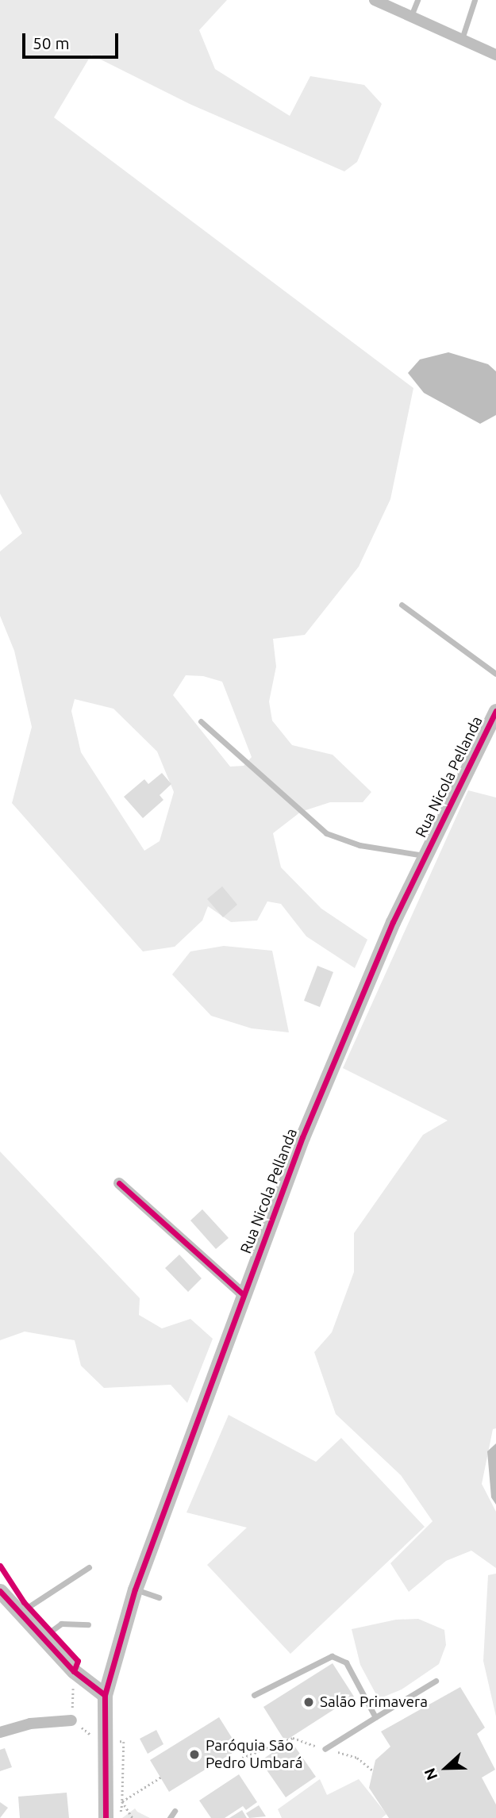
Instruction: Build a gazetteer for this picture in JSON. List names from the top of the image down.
{
  "streets": {
    "main road": ["Rua Nicola Pellanda"]
  },
  "places": ["Salão Primavera", "Paróquia São Pedro Umbará"],
  "scale_bar": "50 m",
  "north": "left"
}
